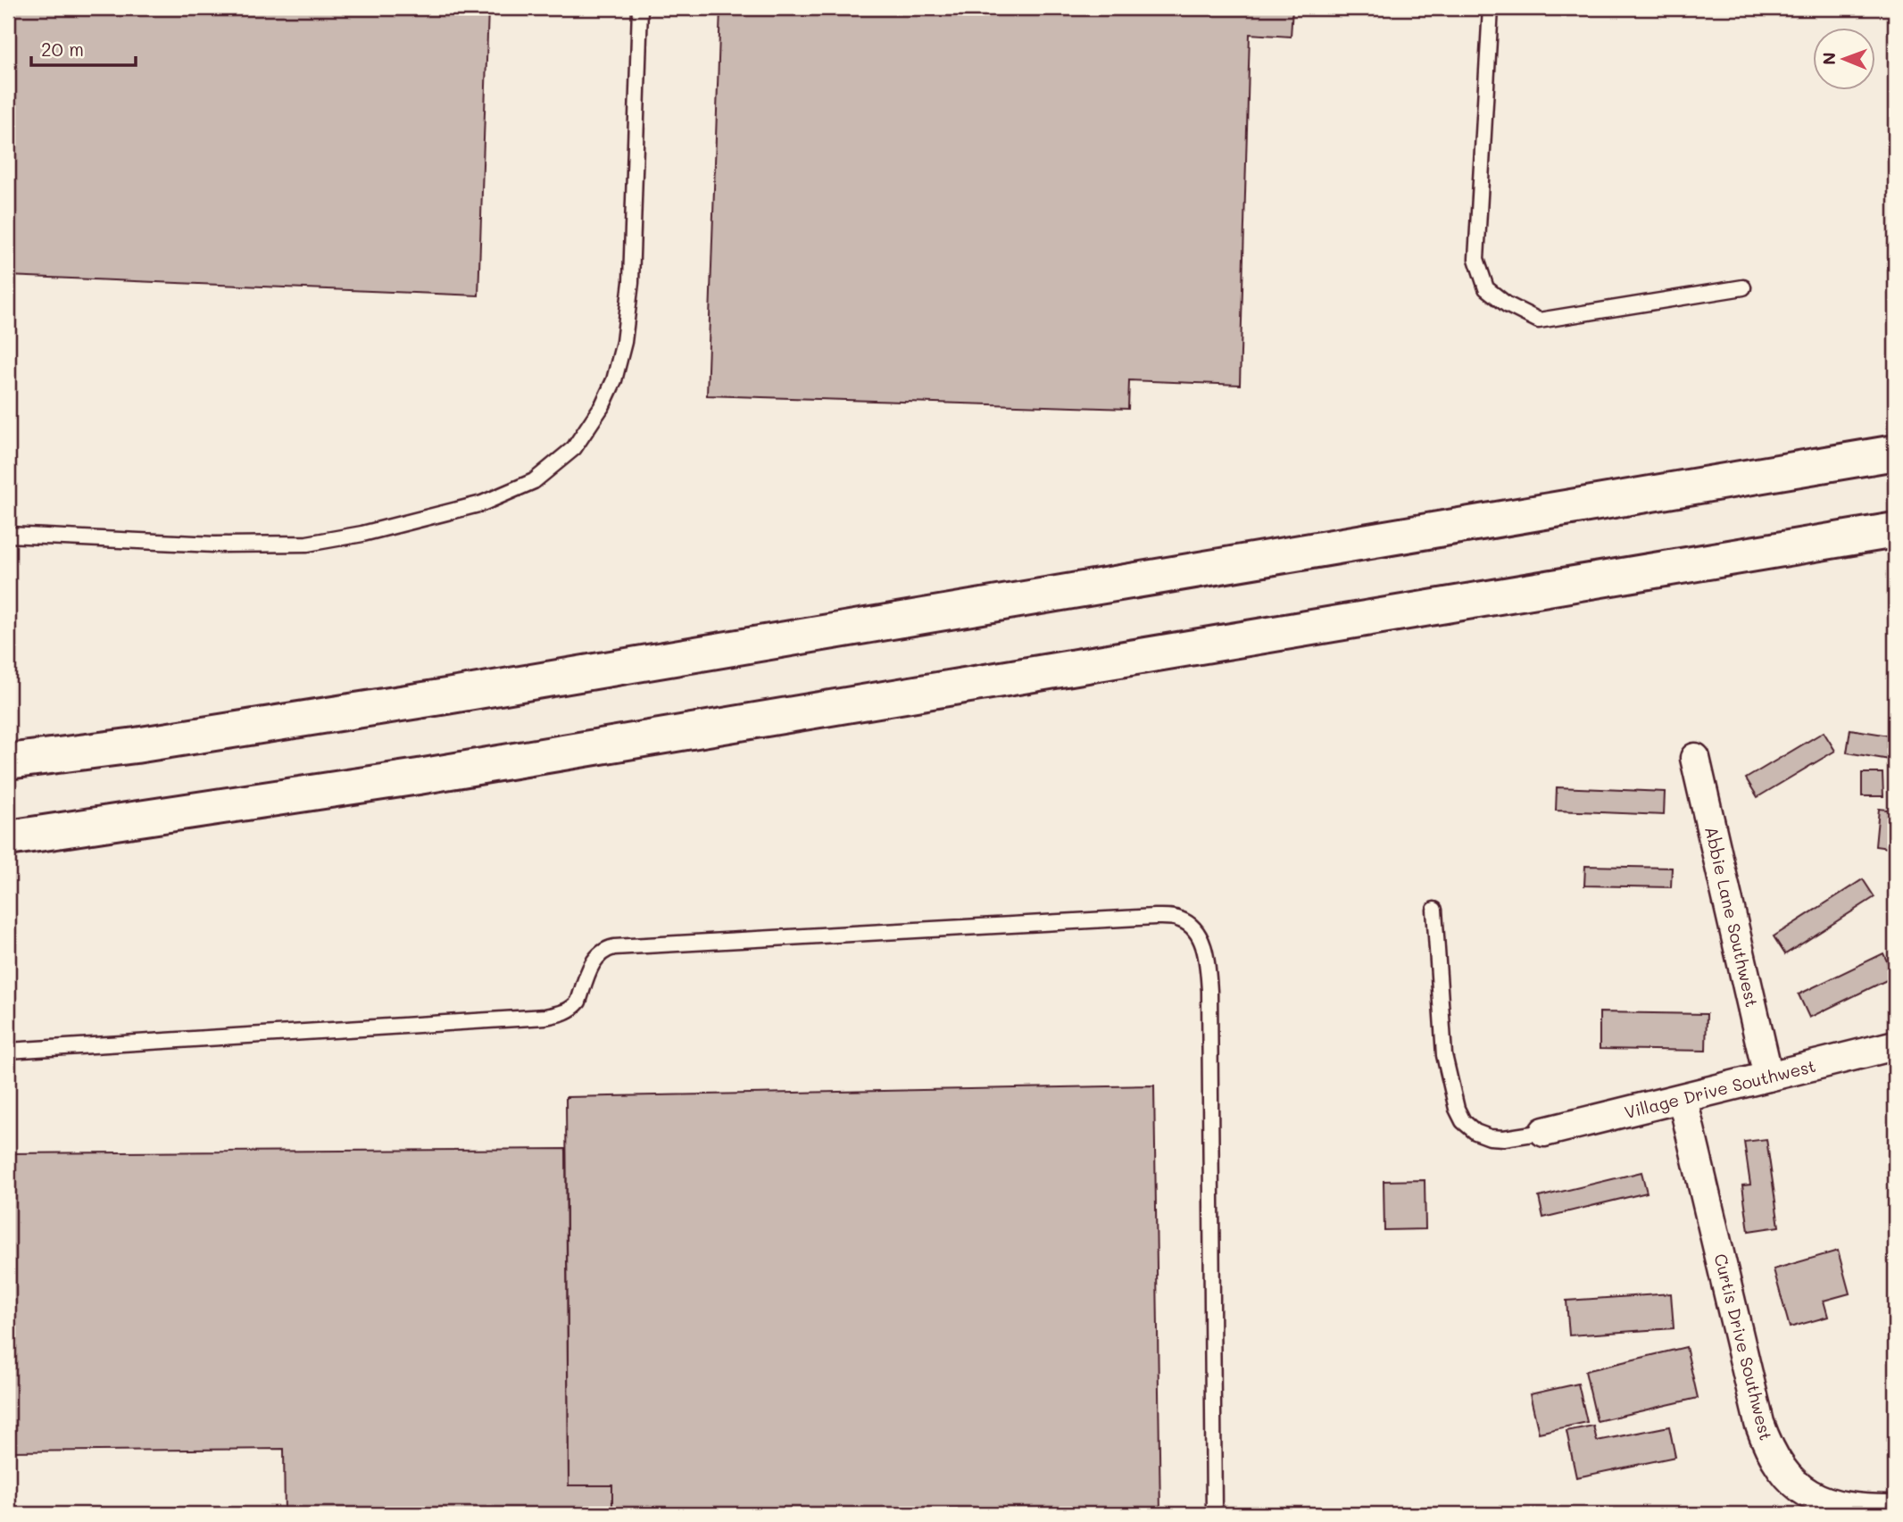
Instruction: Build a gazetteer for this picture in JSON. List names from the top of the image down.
{
  "streets": {
    "street": ["Abbie Lane Southwest", "Village Drive Southwest", "Curtis Drive Southwest"]
  },
  "crossings": [
    ["Abbie Lane Southwest", "Village Drive Southwest"],
    ["Village Drive Southwest", "Curtis Drive Southwest"]
  ],
  "scale_bar": "20 m",
  "north": "left"
}
